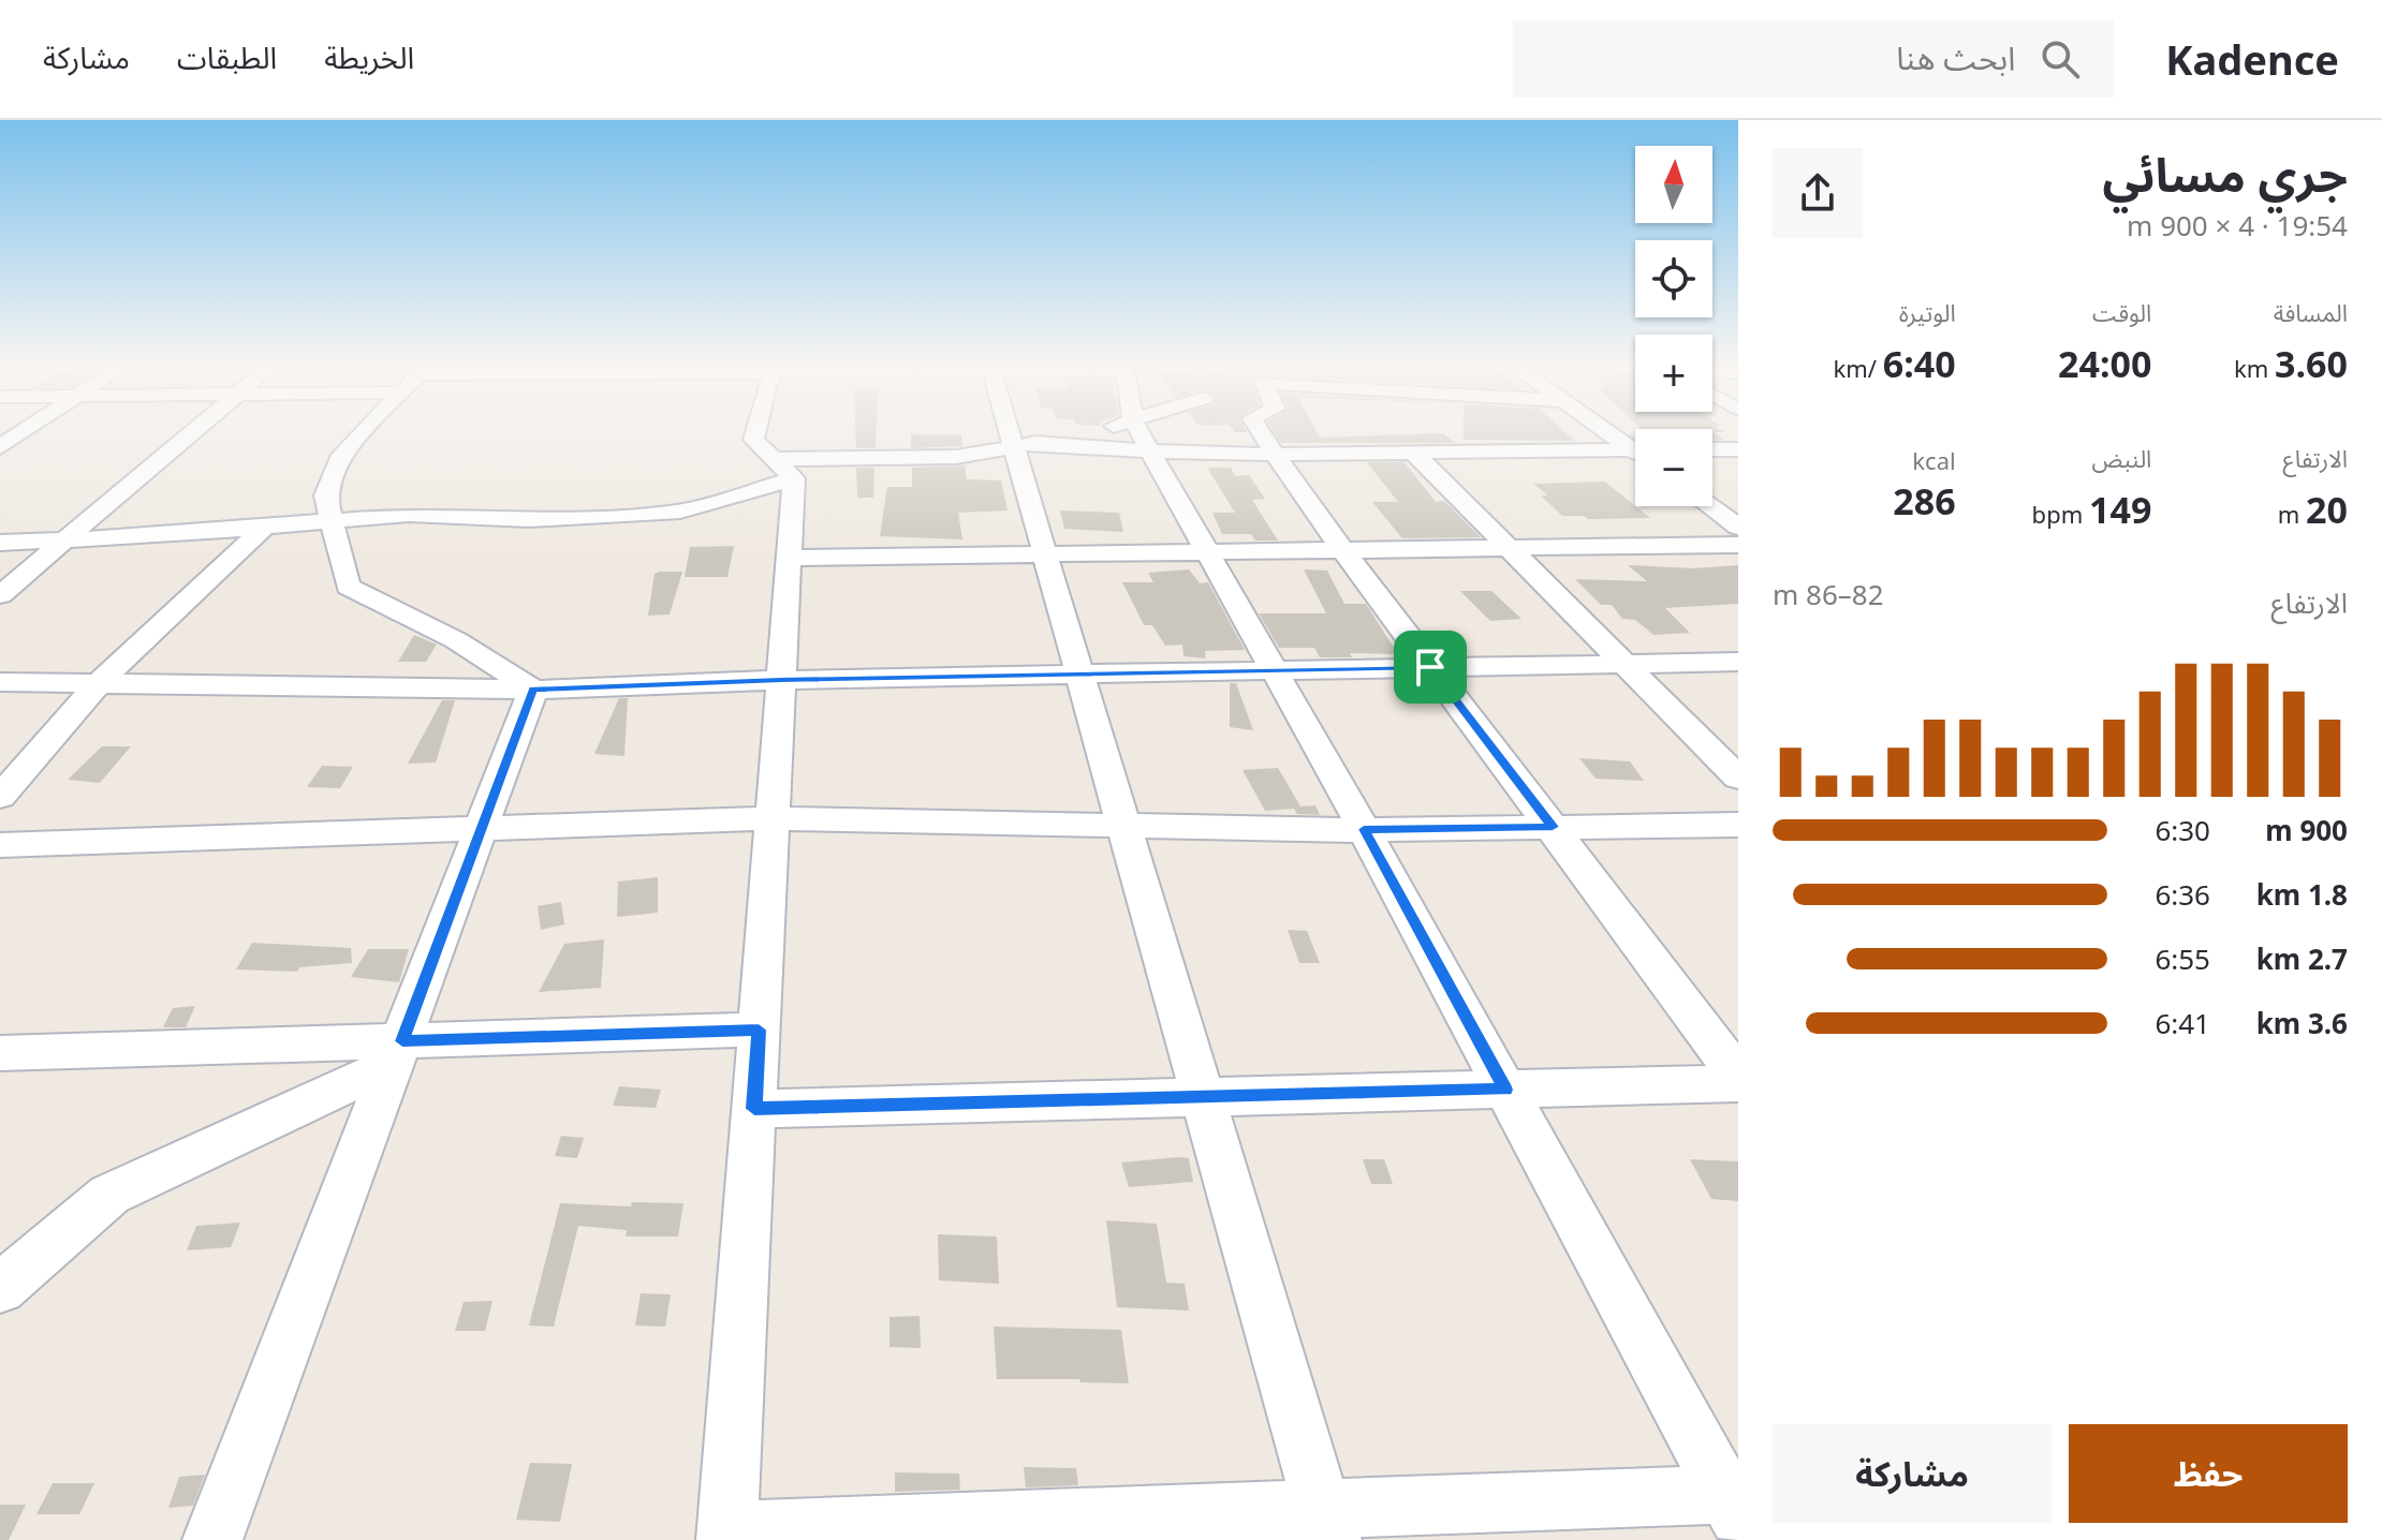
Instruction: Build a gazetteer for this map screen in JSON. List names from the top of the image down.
{
  "north": "top",
  "page": {
    "header": "Kadence",
    "search": "ابحث هنا",
    "nav": ["الخريطة", "الطبقات", "مشاركة"],
    "heading": ["جري مسائي", "19:54 · 4 × 900 m"],
    "map_buttons": ["+", "−"],
    "stats": [
      ["المسافة", "3.60 km"],
      ["الوقت", "24:00"],
      ["الوتيرة", "6:40 /km"],
      ["الارتفاع", "20 m"],
      ["النبض", "149 bpm"],
      ["kcal", "286"]
    ],
    "chart": ["الارتفاع", "82–86 m"],
    "list": [
      {
        "name": "900 m",
        "note": "6:30"
      },
      {
        "name": "1.8 km",
        "note": "6:36"
      },
      {
        "name": "2.7 km",
        "note": "6:55"
      },
      {
        "name": "3.6 km",
        "note": "6:41"
      }
    ],
    "buttons": ["حفظ", "مشاركة"]
  }
}
